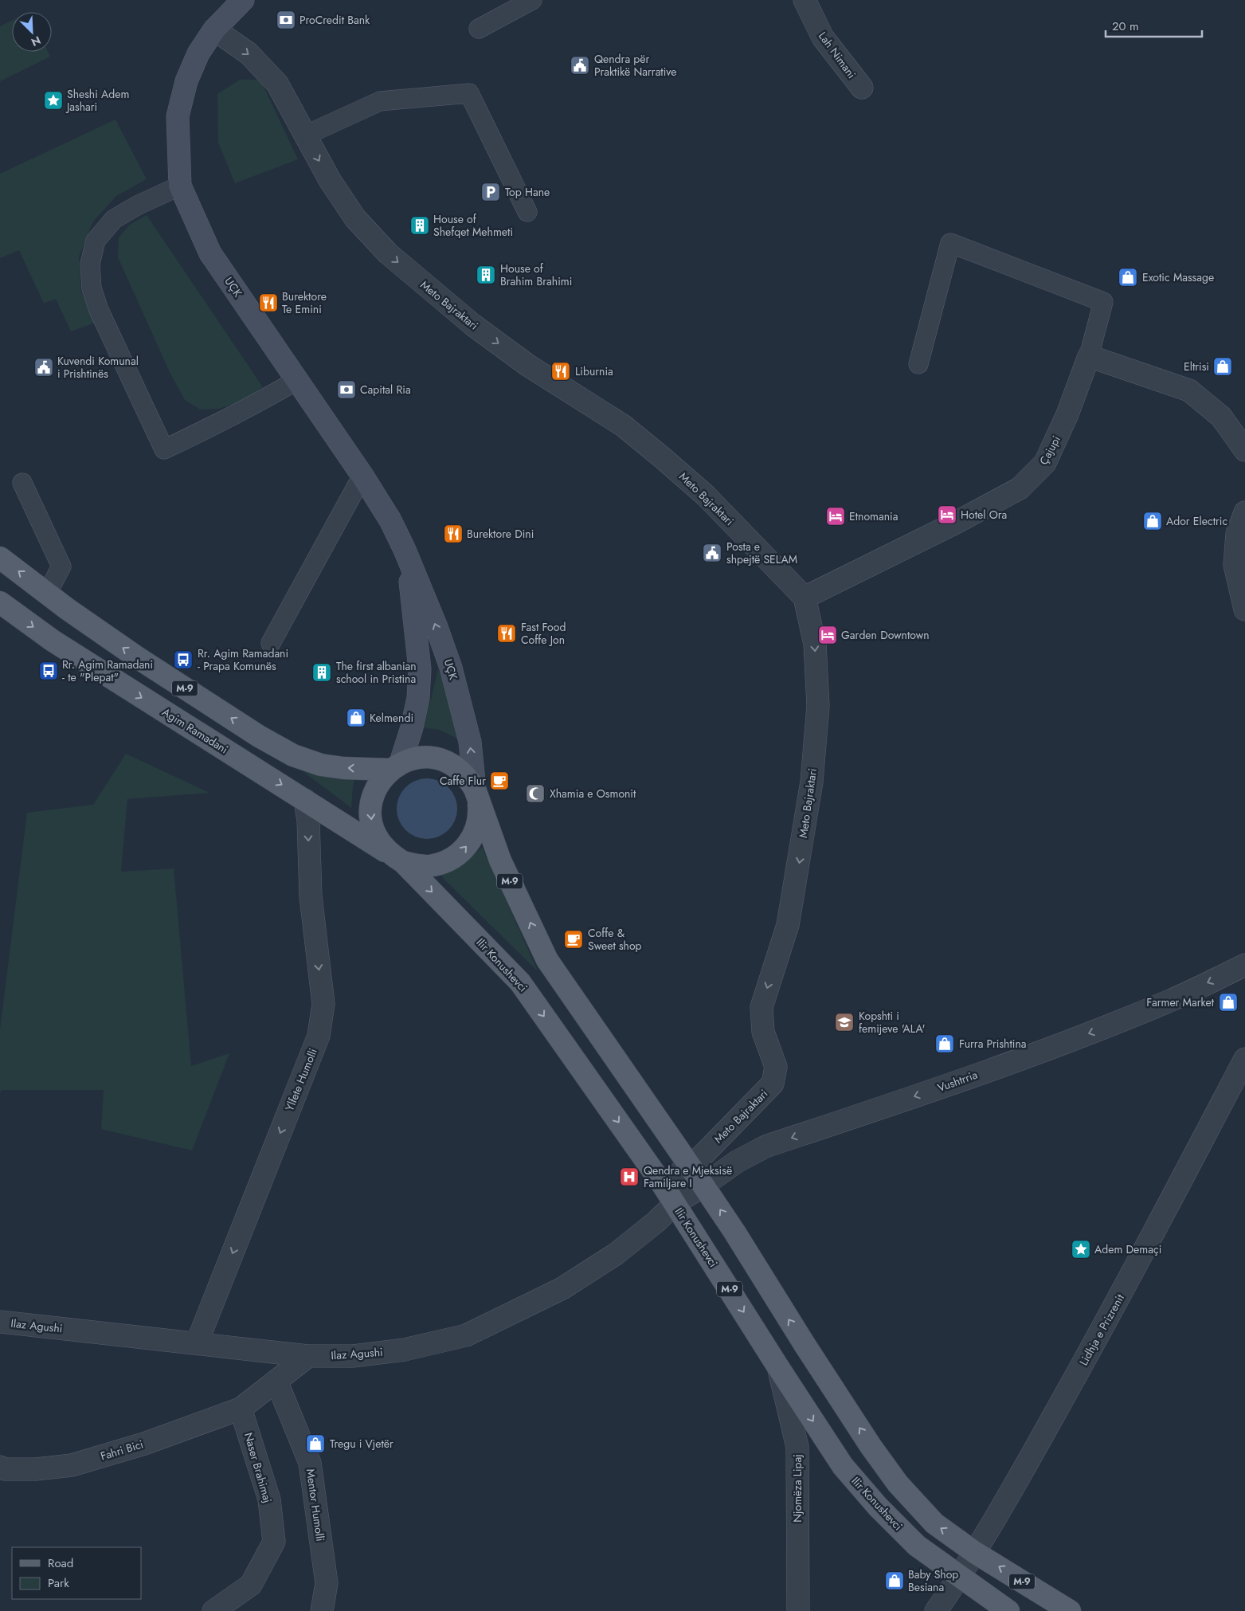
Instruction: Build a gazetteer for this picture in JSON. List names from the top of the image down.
{
  "streets": {
    "main road": [
      "UÇK",
      "M-9",
      "Agim Ramadani",
      "Ilir Konushevci"
    ],
    "street": [
      "Lah Nimani",
      "Meto Bajraktari",
      "Çajupi",
      "Ylfete Humolli",
      "Vushtrria",
      "Ilaz Agushi",
      "Lidhja e Prizrenit",
      "Fahri Bici",
      "Naser Brahimaj",
      "Njomëza Lipaj",
      "Mentor Humolli"
    ]
  },
  "crossings": [
    ["UÇK", "Meto Bajraktari"],
    ["UÇK", "M-9"],
    ["UÇK", "Agim Ramadani"],
    ["UÇK", "Ilir Konushevci"],
    ["Meto Bajraktari", "Çajupi"],
    ["Meto Bajraktari", "M-9"],
    ["Meto Bajraktari", "Ilir Konushevci"],
    ["M-9", "Agim Ramadani"],
    ["M-9", "Ilir Konushevci"],
    ["M-9", "Vushtrria"],
    ["M-9", "Lidhja e Prizrenit"],
    ["Agim Ramadani", "Ilir Konushevci"],
    ["Agim Ramadani", "Ylfete Humolli"],
    ["Ilir Konushevci", "Vushtrria"],
    ["Ilir Konushevci", "Ilaz Agushi"],
    ["Ilir Konushevci", "Lidhja e Prizrenit"],
    ["Ilir Konushevci", "Njomëza Lipaj"],
    ["Ylfete Humolli", "Ilaz Agushi"],
    ["Vushtrria", "Ilaz Agushi"],
    ["Fahri Bici", "Naser Brahimaj"]
  ],
  "one_way": ["Meto Bajraktari", "Ylfete Humolli", "Vushtrria"],
  "places": {
    "bank": ["ProCredit Bank", "Capital Ria"],
    "public building": ["Qendra për Praktikë Narrative", "Kuvendi Komunal i Prishtinës", "Posta e shpejtë SELAM"],
    "place": ["Sheshi Adem Jashari", "Adem Demaçi"],
    "parking": ["Top Hane"],
    "building": ["House of Shefqet Mehmeti", "House of Brahim Brahimi", "The first albanian school in Pristina"],
    "shop": [
      "Exotic Massage",
      "Eltrisi",
      "Ador Electric",
      "Kelmendi",
      "Farmer Market",
      "Furra Prishtina",
      "Tregu i Vjetër",
      "Baby Shop Besiana"
    ],
    "restaurant": [
      "Burektore Te Emini",
      "Liburnia",
      "Burektore Dini",
      "Fast Food Coffe Jon"
    ],
    "hotel": ["Hotel Ora", "Etnomania", "Garden Downtown"],
    "bus stop": ["Rr. Agim Ramadani - Prapa Komunës", "Rr. Agim Ramadani - te \"Plepat\""],
    "cafe": ["Caffe Flur", "Coffe & Sweet shop"],
    "mosque": ["Xhamia e Osmonit"],
    "school or university": ["Kopshti i femijeve 'ALA'"],
    "hospital": ["Qendra e Mjeksisë Familjare I"]
  },
  "legend": ["Road", "Park"],
  "scale_bar": "20 m",
  "north": "bottom right"
}
